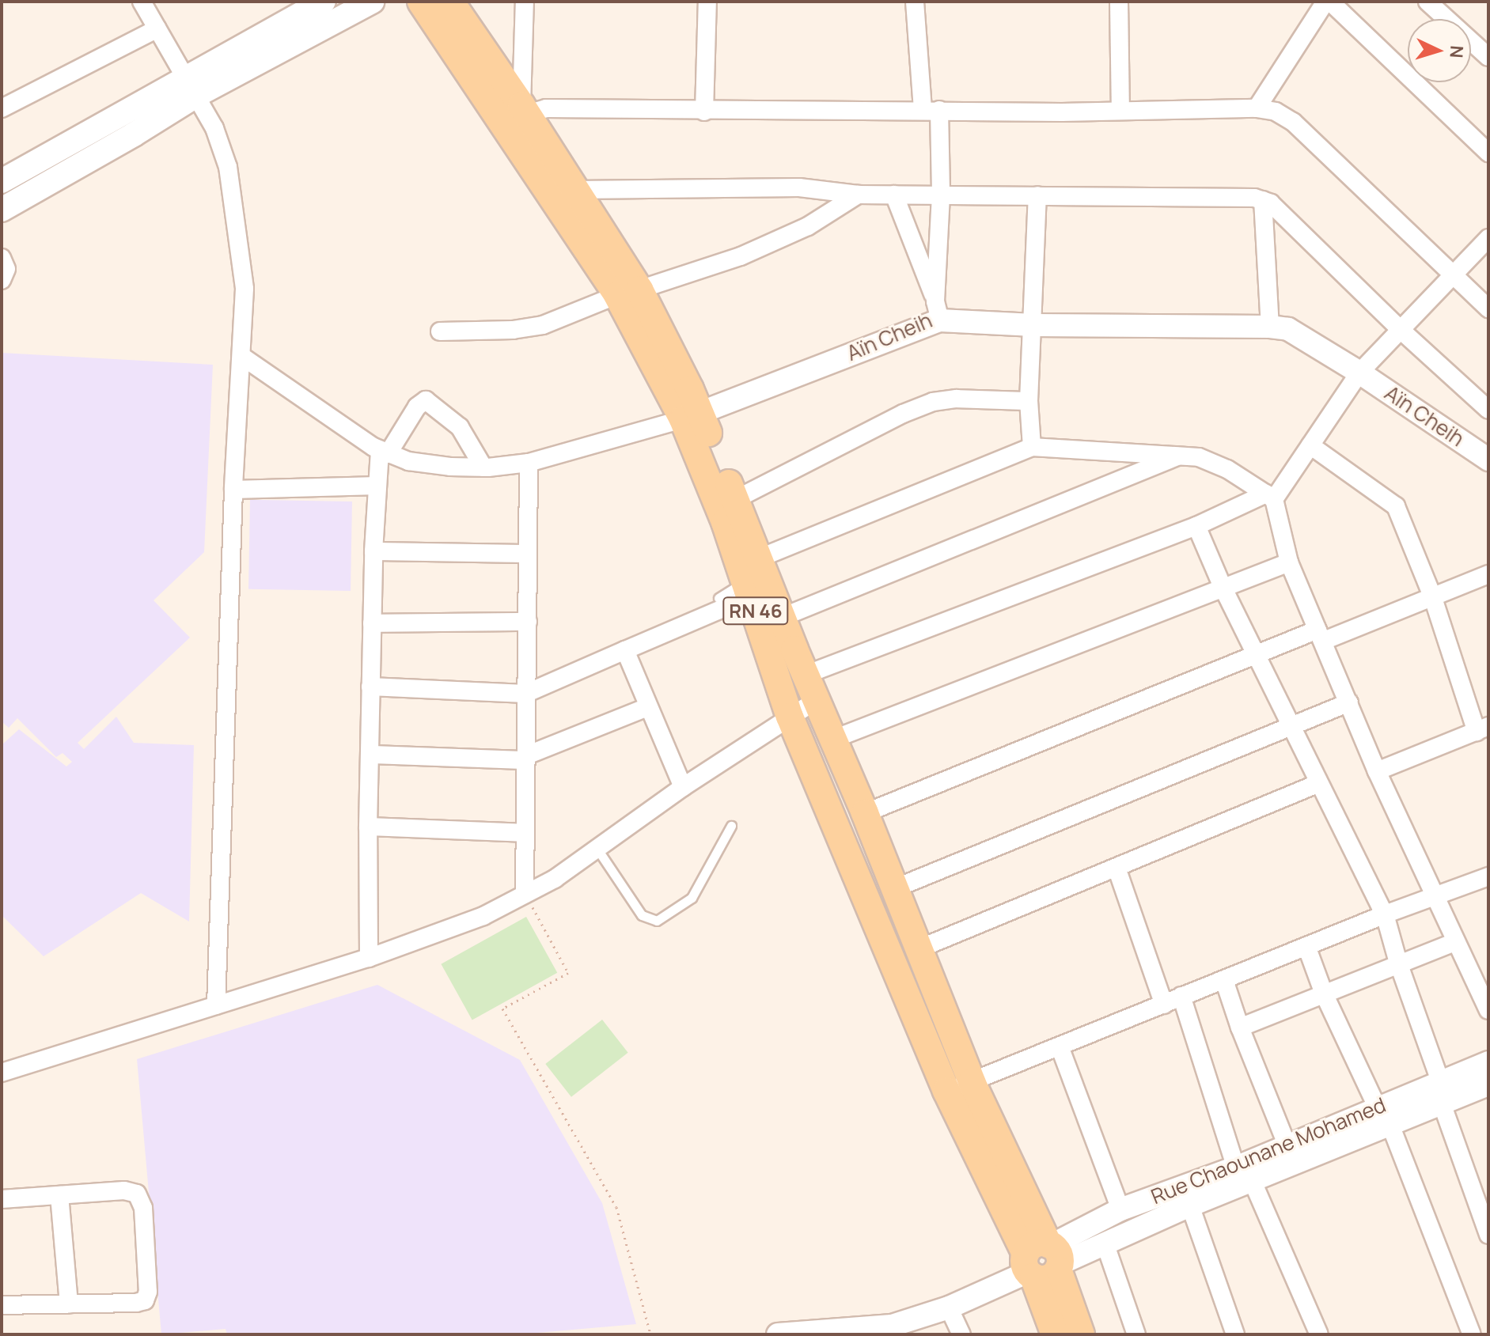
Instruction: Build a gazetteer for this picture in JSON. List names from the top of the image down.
{
  "streets": {
    "main road": ["RN 46"],
    "street": ["Aïn Cheih", "Rue Chaounane Mohamed"]
  },
  "crossings": [
    ["Aïn Cheih", "RN 46"],
    ["RN 46", "Rue Chaounane Mohamed"]
  ],
  "north": "right"
}
